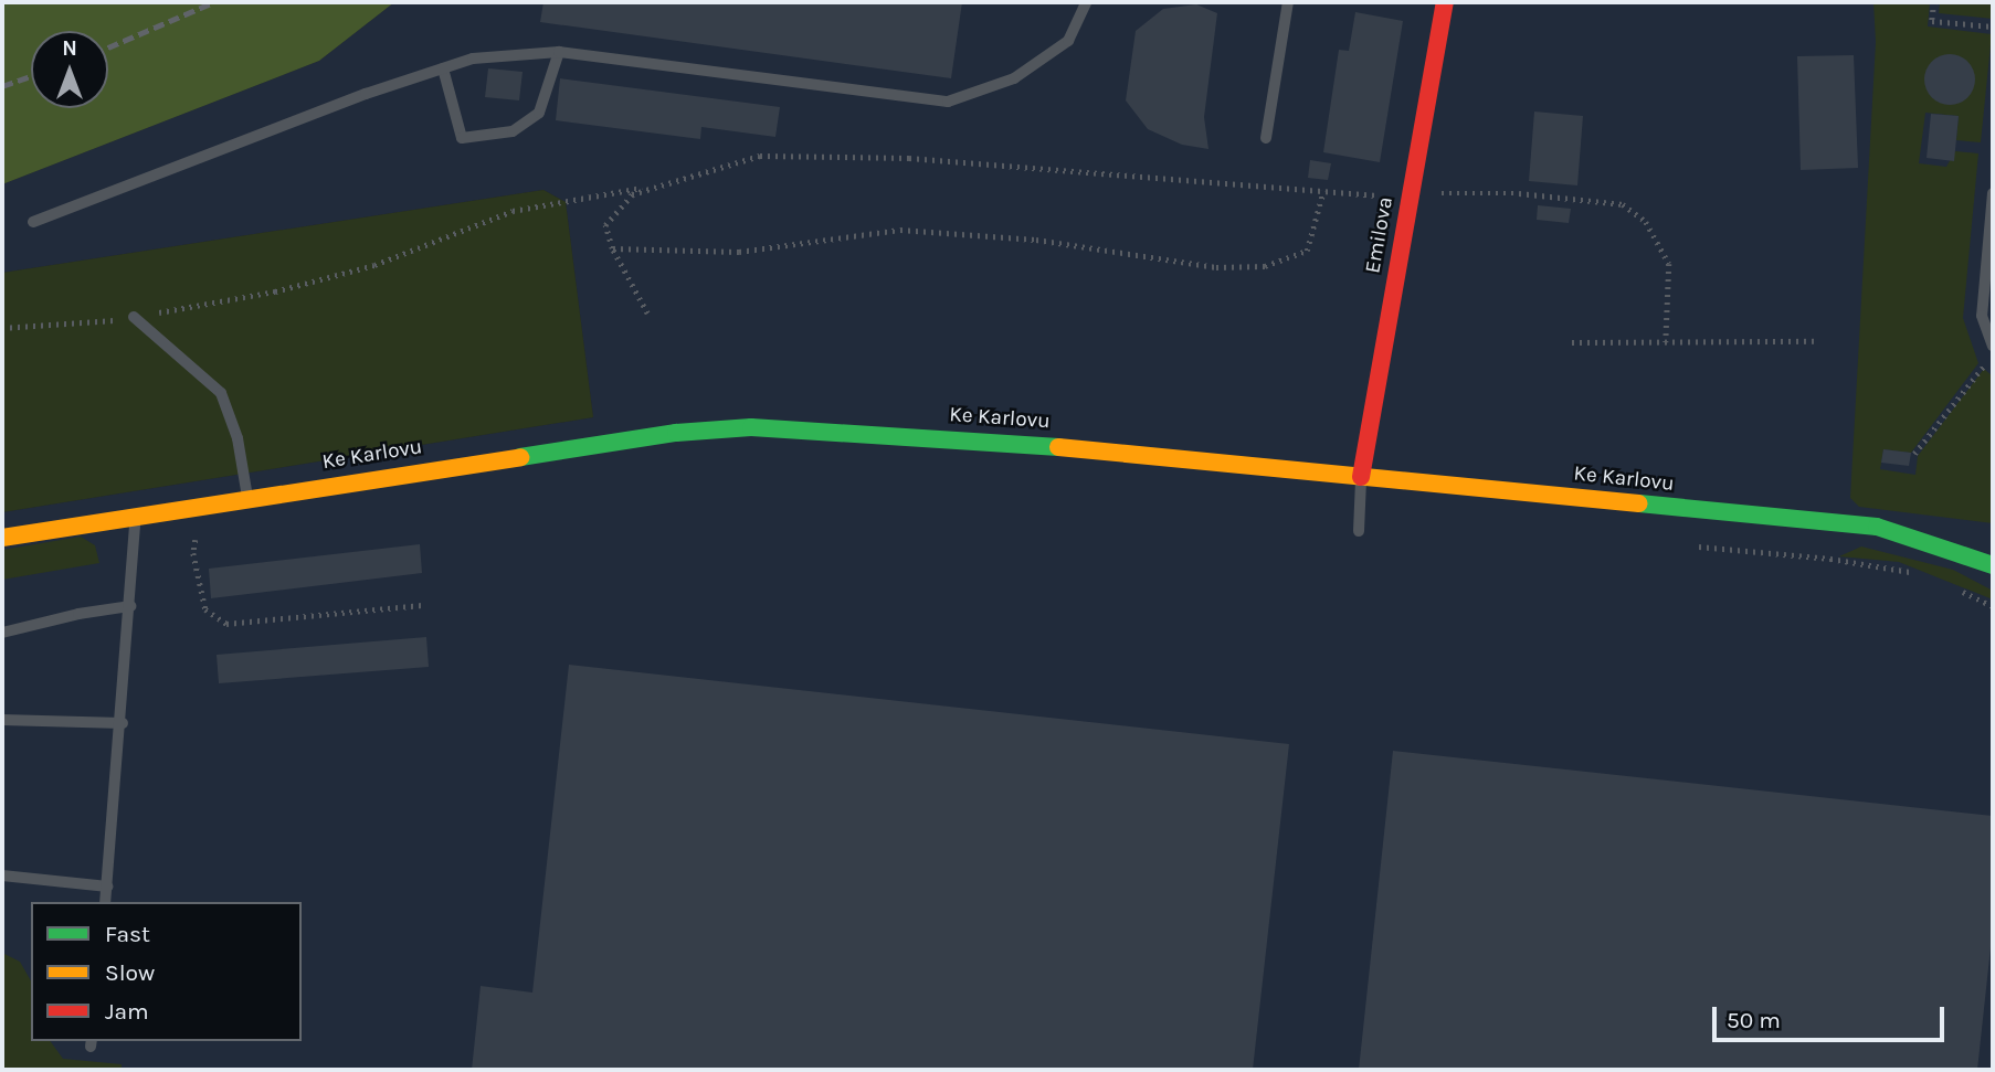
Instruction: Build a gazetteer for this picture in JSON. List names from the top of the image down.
{
  "streets": {
    "street": ["Emilova", "Ke Karlovu"]
  },
  "crossings": [
    ["Emilova", "Ke Karlovu"]
  ],
  "legend": ["Fast", "Slow", "Jam"],
  "scale_bar": "50 m",
  "north": "top"
}
